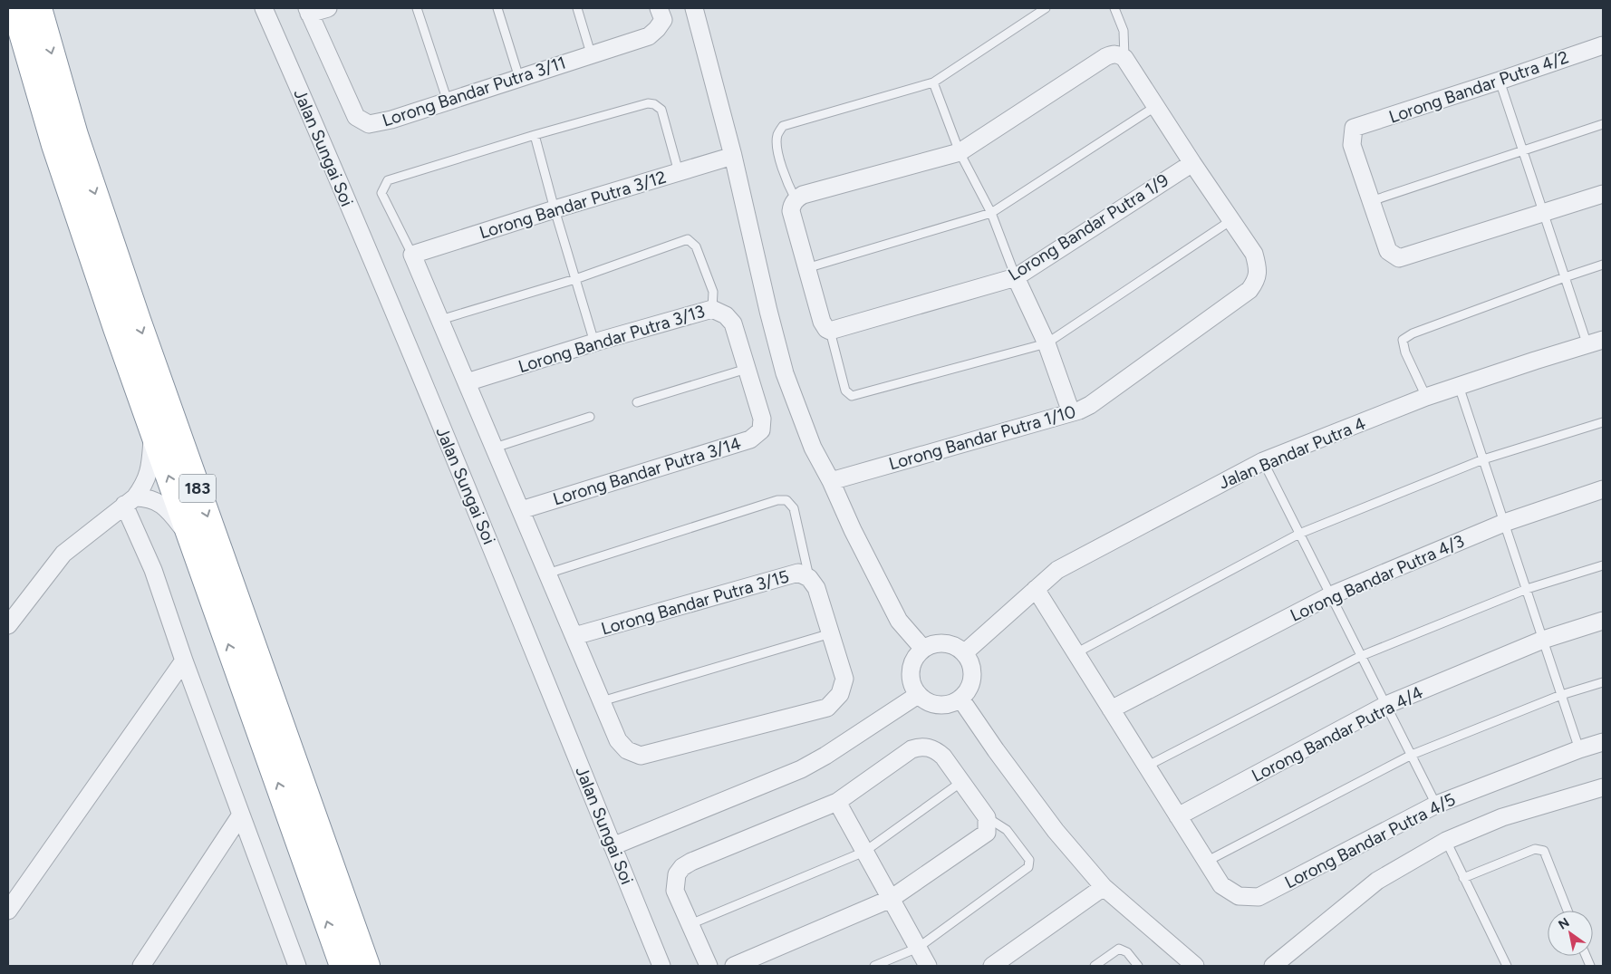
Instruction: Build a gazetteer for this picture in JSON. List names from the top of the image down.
{
  "streets": {
    "highway": ["183"],
    "street": [
      "Lorong Bandar Putra 4/2",
      "Lorong Bandar Putra 3/11",
      "Jalan Sungai Soi",
      "Lorong Bandar Putra 3/12",
      "Lorong Bandar Putra 1/9",
      "Lorong Bandar Putra 3/13",
      "Lorong Bandar Putra 1/10",
      "Jalan Bandar Putra 4",
      "Lorong Bandar Putra 3/14",
      "Lorong Bandar Putra 4/3",
      "Lorong Bandar Putra 3/15",
      "Lorong Bandar Putra 4/4",
      "Lorong Bandar Putra 4/5"
    ]
  },
  "crossings": [
    ["Lorong Bandar Putra 3/13", "Lorong Bandar Putra 3/14"]
  ],
  "north": "top left"
}
